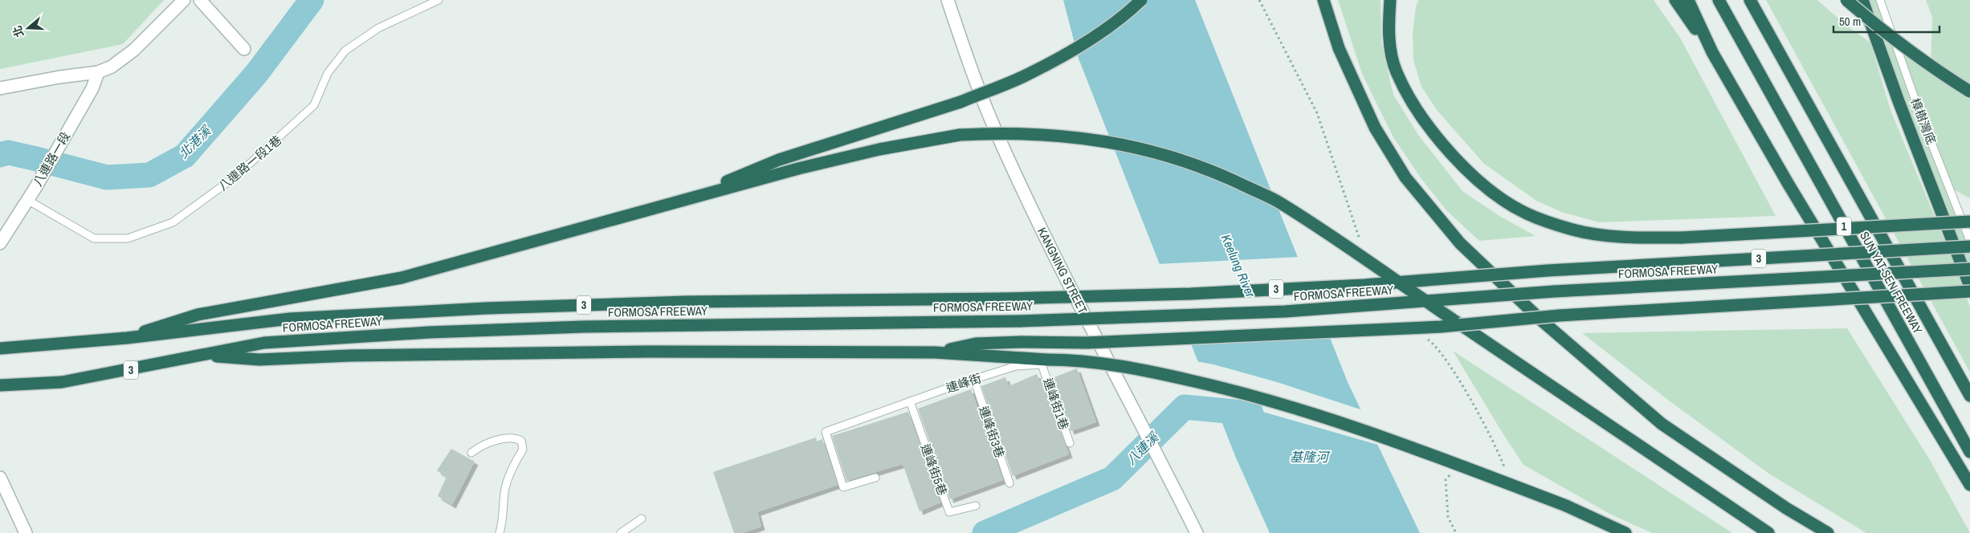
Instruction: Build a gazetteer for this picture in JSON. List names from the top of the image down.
{
  "streets": {
    "highway": [
      "1",
      "3",
      "FORMOSA FREEWAY",
      "SUN YAT-SEN FREEWAY"
    ],
    "street": ["八連路一段", "KANGNING STREET"],
    "lane": [
      "樟樹灣底",
      "八連路一段1巷",
      "連峰街",
      "連峰街1巷",
      "連峰街3巷",
      "連峰街5巷"
    ]
  },
  "crossings": [
    ["八連路一段", "八連路一段1巷"],
    ["KANGNING STREET", "連峰街"],
    ["連峰街", "連峰街1巷"],
    ["連峰街", "連峰街3巷"],
    ["連峰街", "連峰街5巷"]
  ],
  "water": [
    "北港溪",
    "Keelung River",
    "八連溪",
    "基隆河"
  ],
  "scale_bar": "50 m",
  "north": "left"
}
